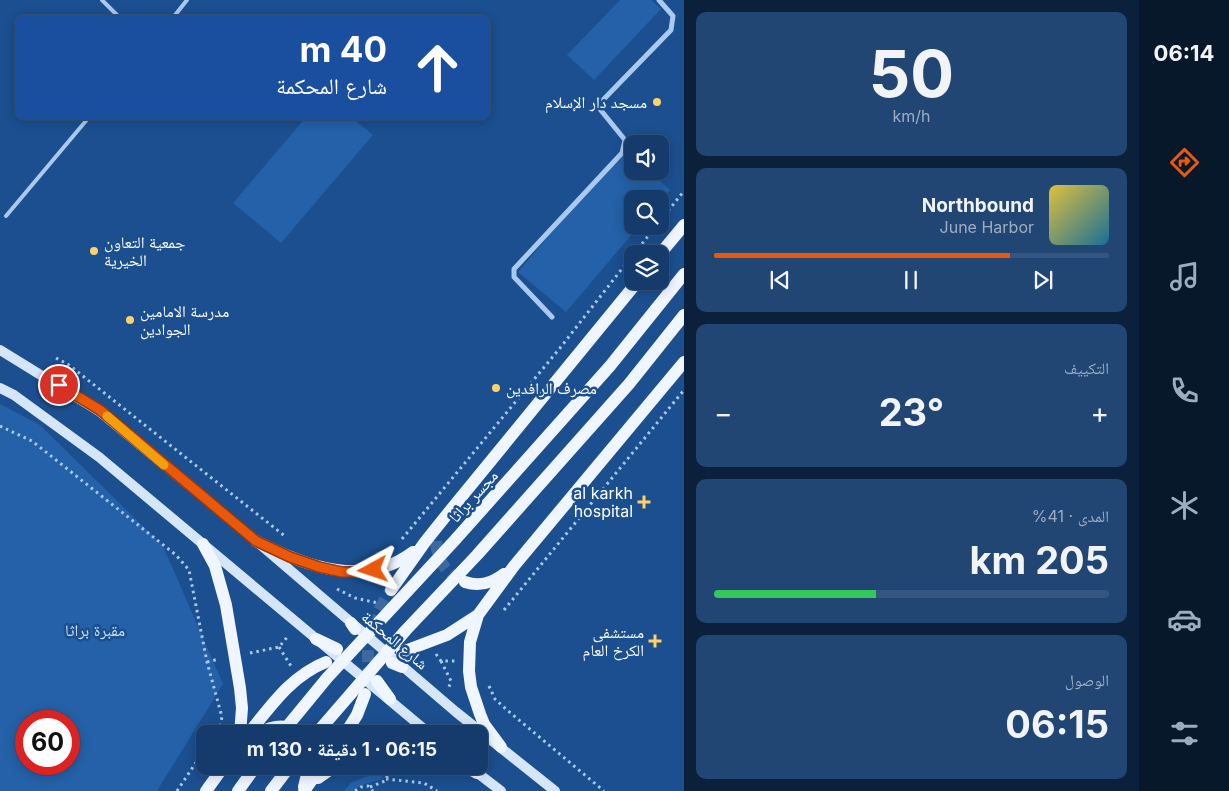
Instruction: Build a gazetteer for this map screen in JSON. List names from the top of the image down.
{
  "streets": {
    "main road": ["مجسر براثا", "شارع المحكمة"]
  },
  "parks": ["مقبرة براثا"],
  "places": {
    "other": [
      "مسجد دار الإسلام",
      "جمعية التعاون الخيرية",
      "مدرسة الامامين الجوادين",
      "مصرف الرافدين"
    ],
    "health": ["al karkh hospital", "مستشفى الكرخ العام"]
  },
  "page": {
    "tabs": "06:14",
    "tile": [
      ["50", "km/h"],
      "التكييف",
      ["المدى · 41%", "205 km"],
      ["الوصول", "06:15"]
    ],
    "turn": ["40 m", "شارع المحكمة"],
    "song": ["Northbound", "June Harbor"],
    "heat": ["−", "23°", "+"],
    "limit": "60",
    "trip": "06:15 · 1 دقيقة · 130 m"
  }
}
